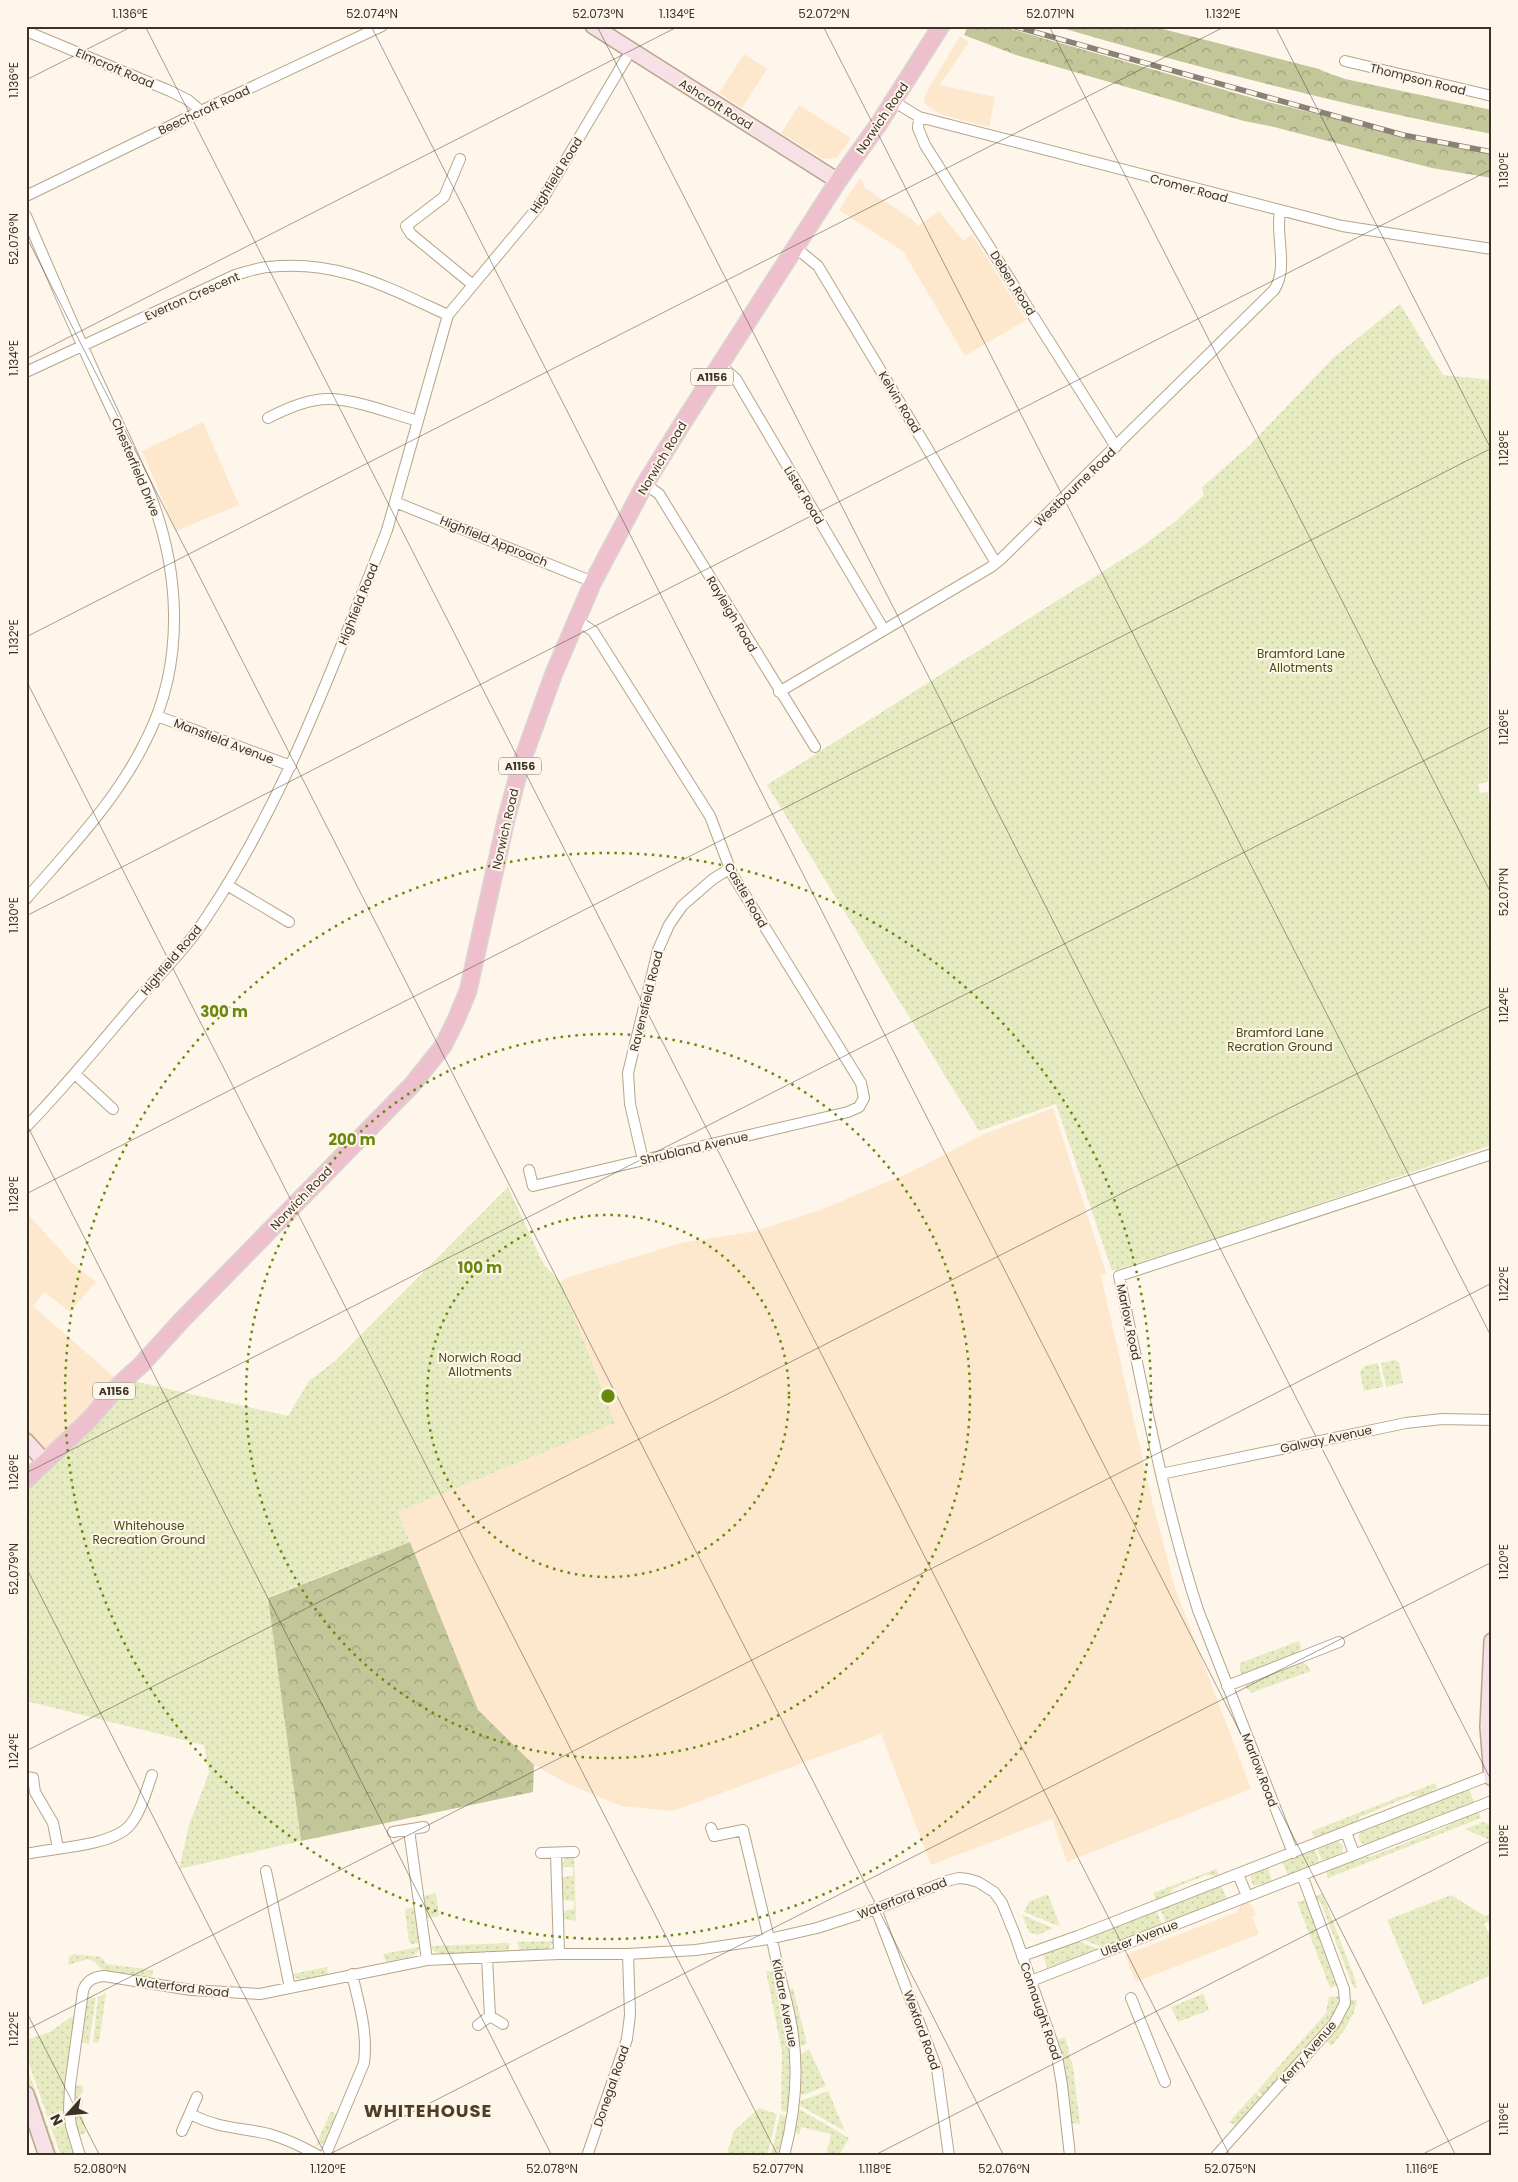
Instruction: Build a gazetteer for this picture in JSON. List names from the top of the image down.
{
  "streets": {
    "main road": ["Norwich Road", "A1156"],
    "street": [
      "Elmcroft Road",
      "Thompson Road",
      "Ashcroft Road",
      "Beechcroft Road",
      "Highfield Road",
      "Cromer Road",
      "Deben Road",
      "Everton Crescent",
      "Kelvin Road",
      "Chesterfield Drive",
      "Westbourne Road",
      "Lister Road",
      "Highfield Approach",
      "Rayleigh Road",
      "Mansfield Avenue",
      "Castle Road",
      "Ravensfield Road",
      "Shrubland Avenue",
      "Marlow Road",
      "Galway Avenue",
      "Waterford Road",
      "Ulster Avenue",
      "Kildare Avenue",
      "Connaught Road",
      "Wexford Road",
      "Kerry Avenue",
      "Donegal Road"
    ]
  },
  "crossings": [
    ["Elmcroft Road", "Beechcroft Road"],
    ["Ashcroft Road", "Norwich Road"],
    ["Ashcroft Road", "Highfield Road"],
    ["Norwich Road", "Cromer Road"],
    ["Norwich Road", "Kelvin Road"],
    ["Norwich Road", "Lister Road"],
    ["Norwich Road", "Highfield Approach"],
    ["Norwich Road", "Rayleigh Road"],
    ["Norwich Road", "Castle Road"],
    ["Highfield Road", "Everton Crescent"],
    ["Highfield Road", "Highfield Approach"],
    ["Highfield Road", "Mansfield Avenue"],
    ["Cromer Road", "Deben Road"],
    ["Cromer Road", "Westbourne Road"],
    ["Deben Road", "Westbourne Road"],
    ["Everton Crescent", "Chesterfield Drive"],
    ["Kelvin Road", "Westbourne Road"],
    ["Chesterfield Drive", "Mansfield Avenue"],
    ["Westbourne Road", "Lister Road"],
    ["Westbourne Road", "Rayleigh Road"],
    ["Castle Road", "Ravensfield Road"],
    ["Castle Road", "Shrubland Avenue"],
    ["Ravensfield Road", "Shrubland Avenue"],
    ["Marlow Road", "Galway Avenue"],
    ["Marlow Road", "Ulster Avenue"],
    ["Waterford Road", "Ulster Avenue"],
    ["Waterford Road", "Kildare Avenue"],
    ["Waterford Road", "Connaught Road"],
    ["Waterford Road", "Wexford Road"],
    ["Waterford Road", "Donegal Road"],
    ["Ulster Avenue", "Connaught Road"],
    ["Ulster Avenue", "Kerry Avenue"]
  ],
  "districts": ["WHITEHOUSE"],
  "parks": [
    "Bramford Lane Allotments",
    "Bramford Lane Recration Ground",
    "Norwich Road Allotments",
    "Whitehouse Recreation Ground"
  ],
  "north": "bottom left",
  "coordinates": [
    "1.136°E",
    "52.074°N",
    "52.073°N",
    "1.134°E",
    "52.072°N",
    "52.071°N",
    "1.132°E",
    "1.130°E",
    "52.076°N",
    "1.128°E",
    "1.126°E",
    "1.124°E",
    "1.122°E",
    "1.120°E",
    "52.079°N",
    "1.118°E",
    "1.116°E",
    "52.080°N",
    "52.078°N",
    "52.077°N",
    "52.075°N"
  ],
  "rings": ["300 m", "200 m", "100 m"]
}
